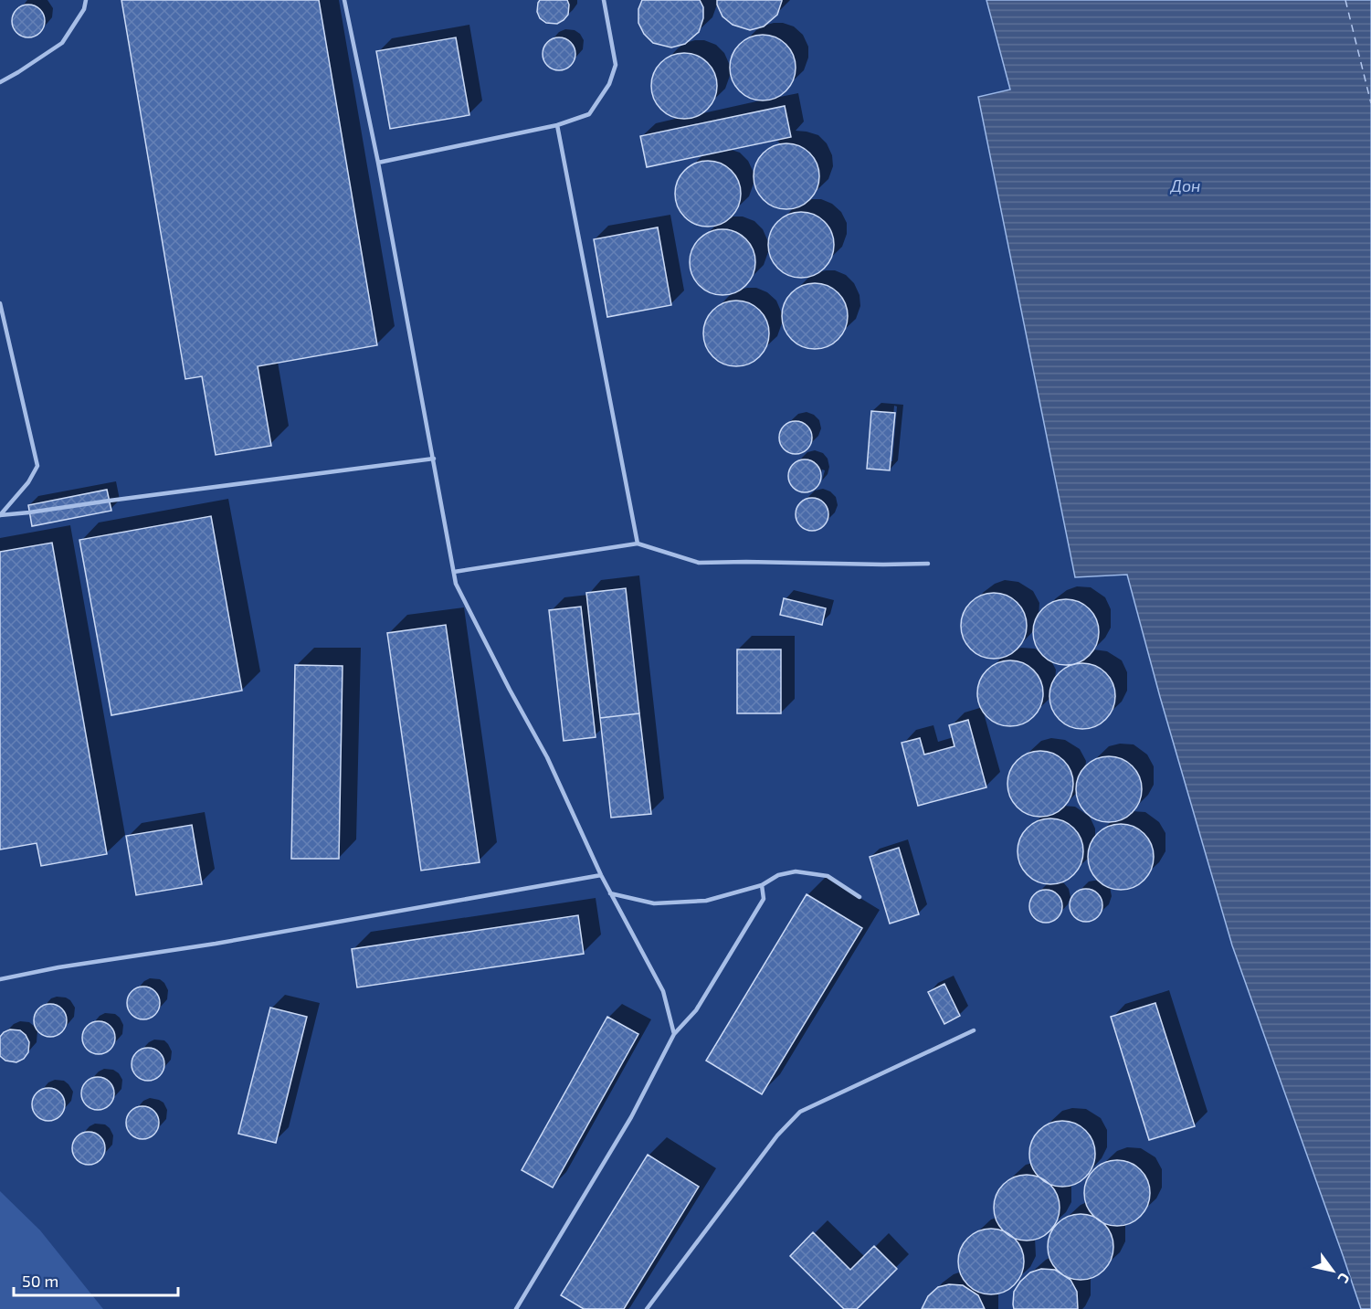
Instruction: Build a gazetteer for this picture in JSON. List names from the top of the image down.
{
  "water": ["Дон"],
  "scale_bar": "50 m",
  "north": "bottom right"
}
